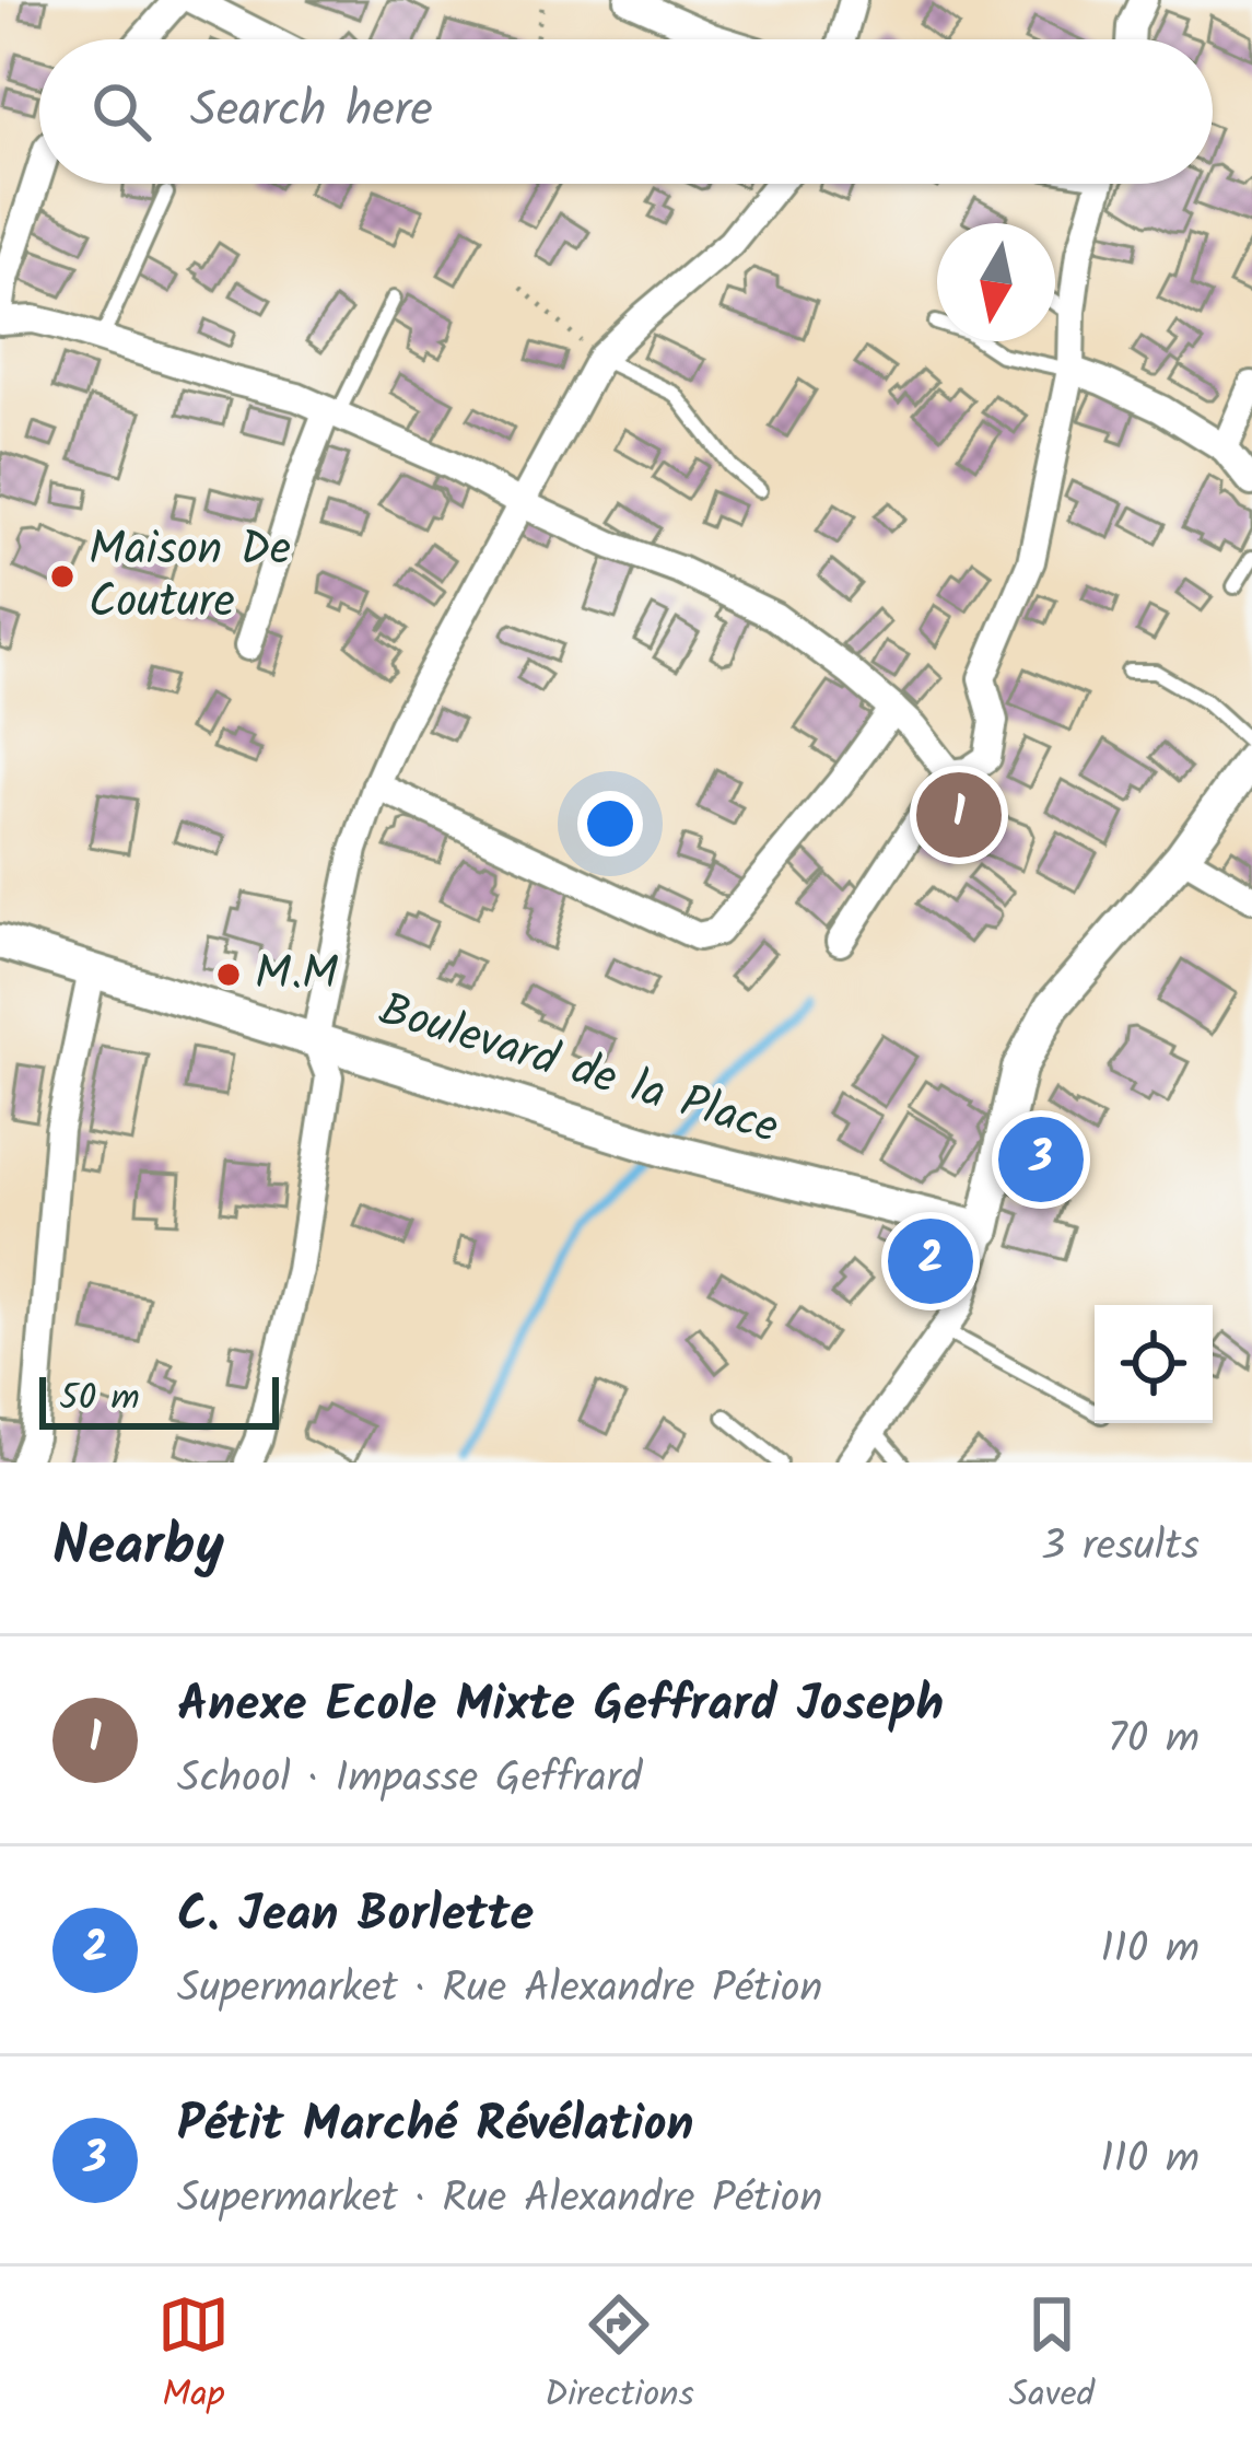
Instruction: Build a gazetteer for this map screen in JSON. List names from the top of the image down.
{
  "streets": {
    "street": ["Boulevard de la Place"]
  },
  "places": ["Maison De Couture", "M.M"],
  "scale_bar": "50 m",
  "north": "bottom",
  "page": {
    "search": "Search here",
    "pins": ["1", "3", "2"],
    "scale": "50 m",
    "heading": ["Nearby", "3 results"],
    "list": [
      {
        "mark": "1",
        "name": "Anexe Ecole Mixte Geffrard Joseph",
        "note": "School · Impasse Geffrard",
        "value": "70 m"
      },
      {
        "mark": "2",
        "name": "C. Jean Borlette",
        "note": "Supermarket · Rue Alexandre Pétion",
        "value": "110 m"
      },
      {
        "mark": "3",
        "name": "Pétit Marché Révélation",
        "note": "Supermarket · Rue Alexandre Pétion",
        "value": "110 m"
      }
    ],
    "nav": ["Map", "Directions", "Saved"]
  }
}
